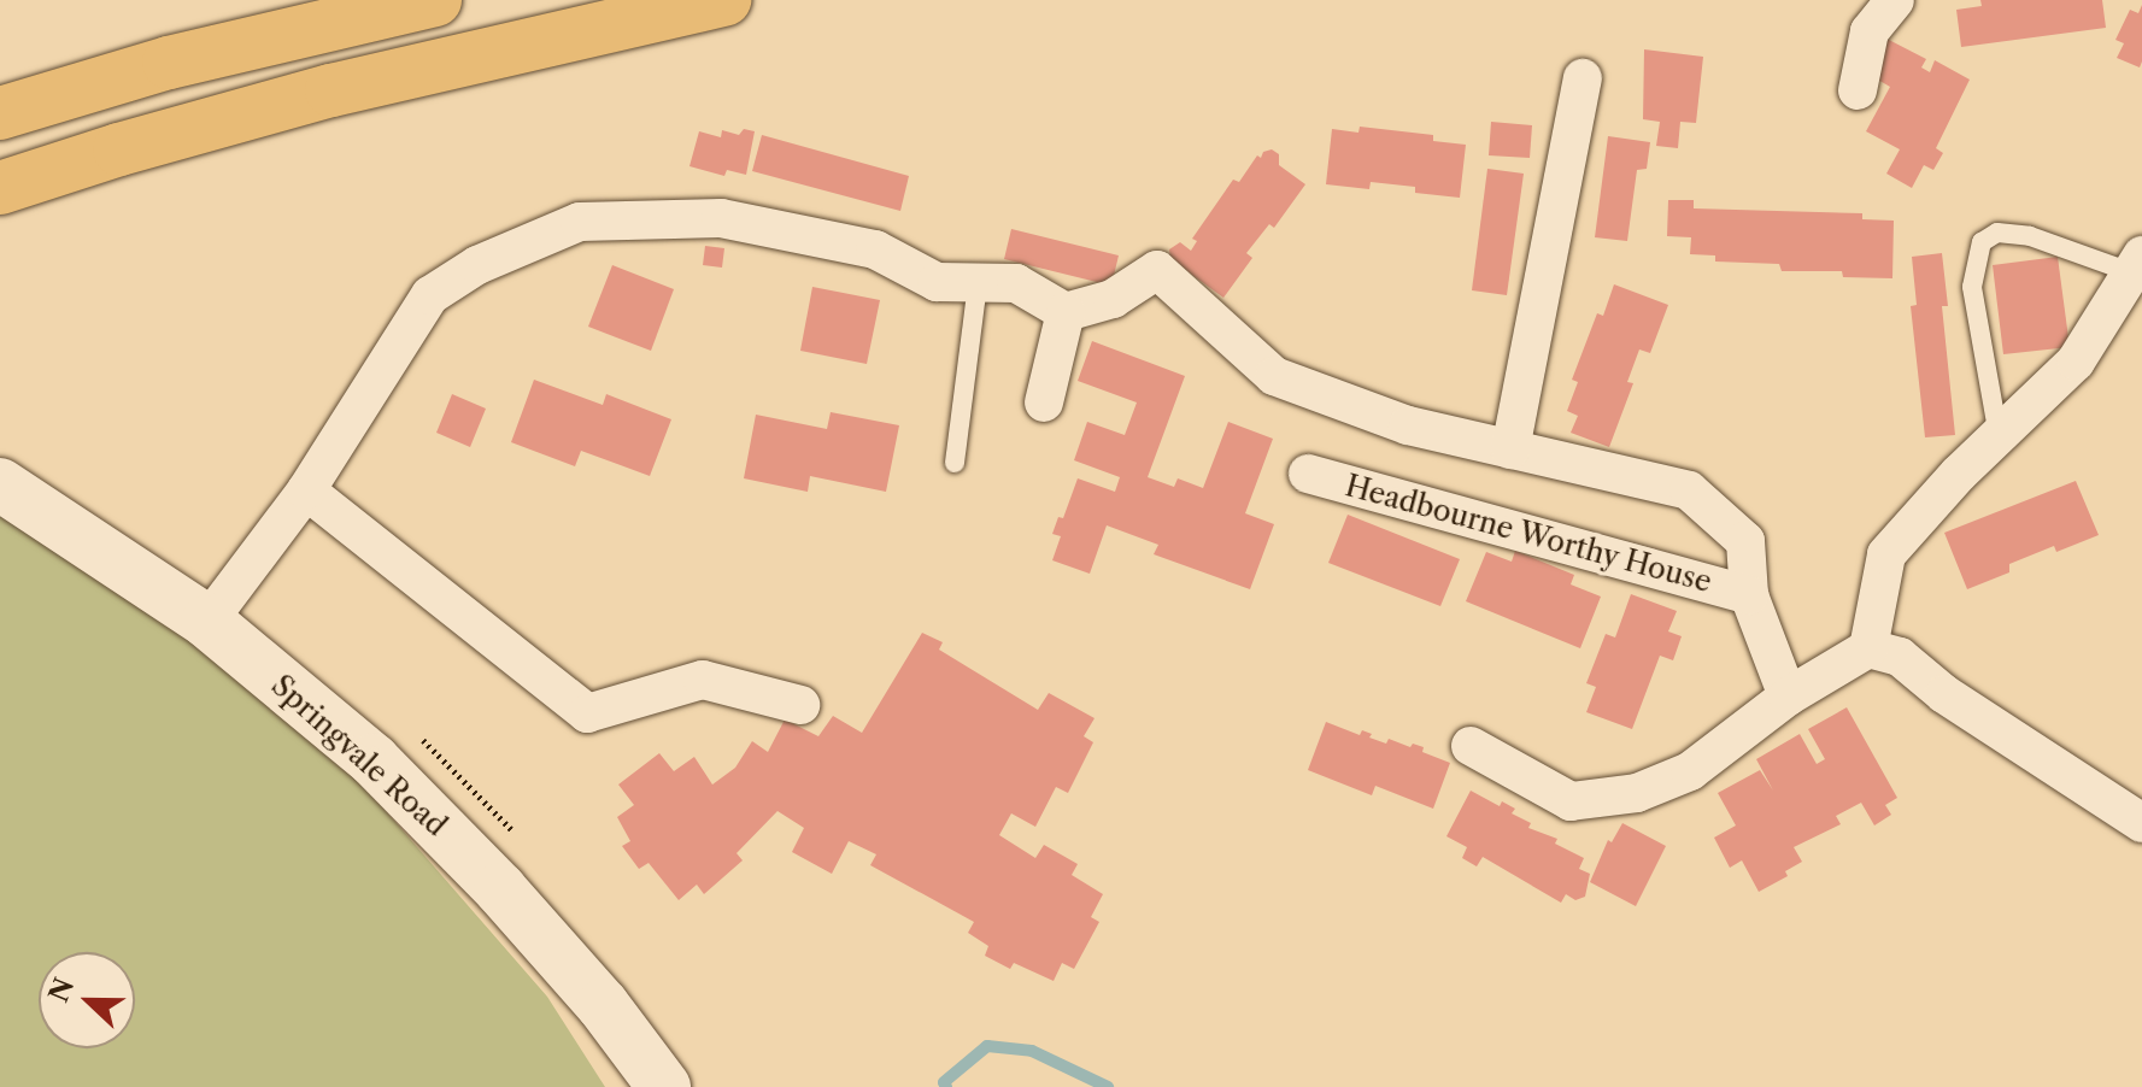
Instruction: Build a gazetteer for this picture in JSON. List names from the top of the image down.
{
  "streets": {
    "street": ["Headbourne Worthy House", "Springvale Road"]
  },
  "north": "left"
}
